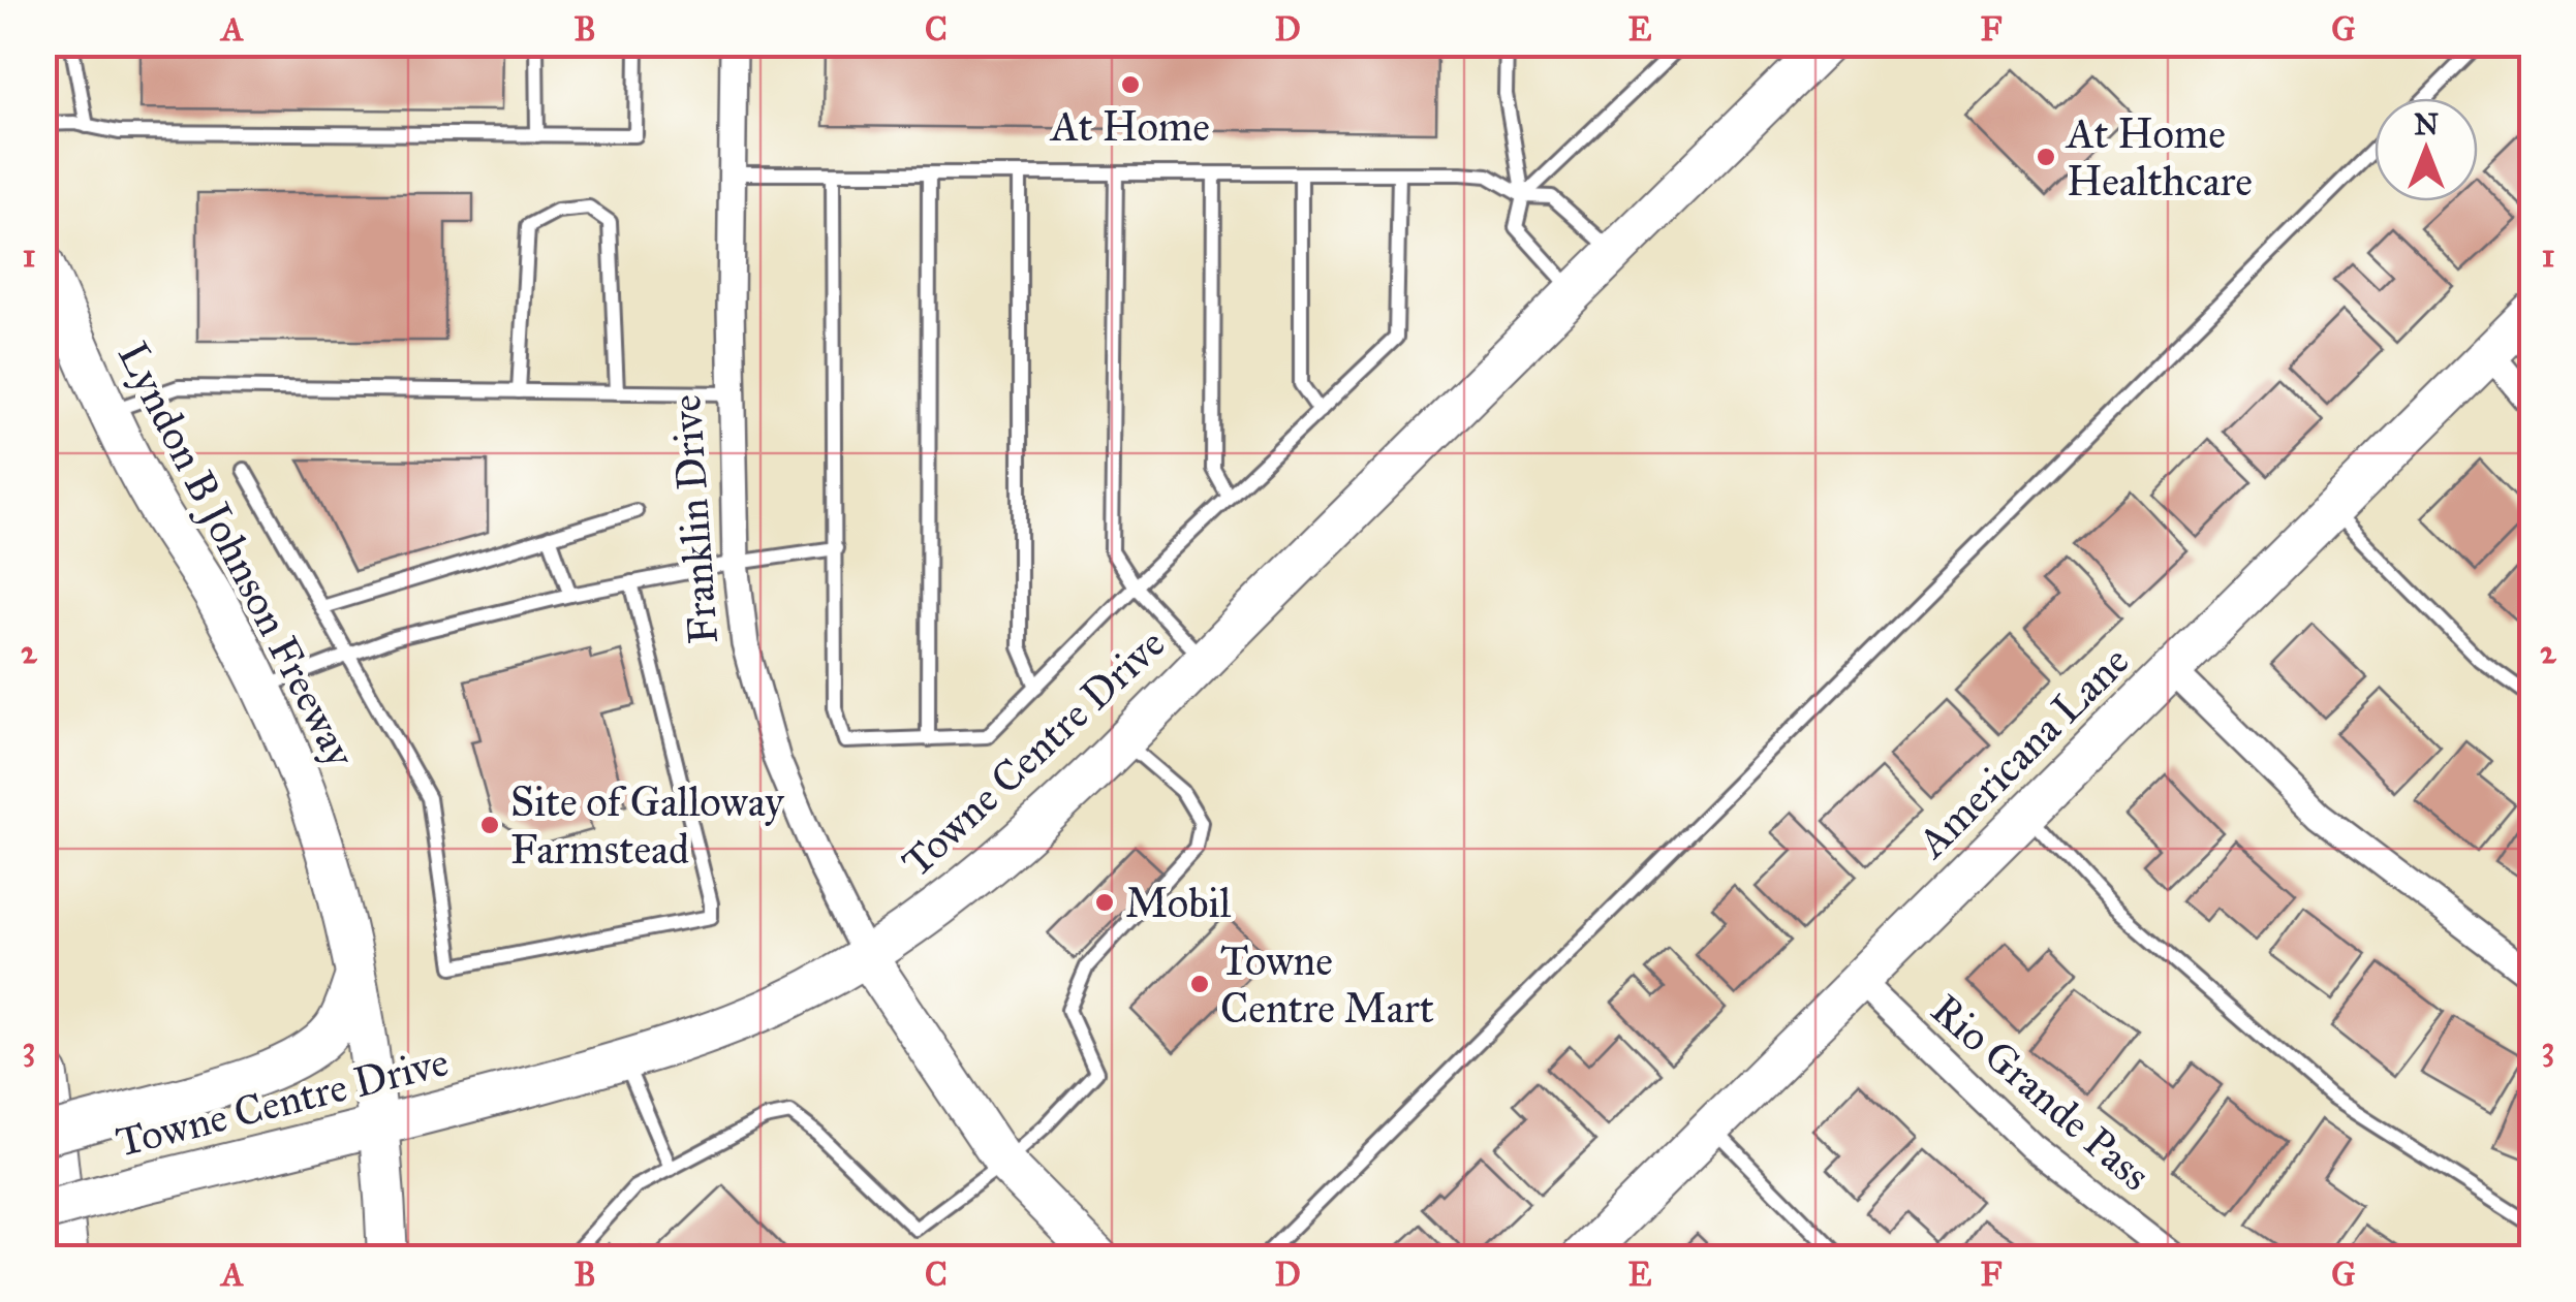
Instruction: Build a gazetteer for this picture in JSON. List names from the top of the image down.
{
  "streets": {
    "street": [
      "Franklin Drive",
      "Lyndon B Johnson Freeway",
      "Americana Lane",
      "Towne Centre Drive",
      "Rio Grande Pass"
    ]
  },
  "crossings": [
    ["Franklin Drive", "Towne Centre Drive"],
    ["Lyndon B Johnson Freeway", "Towne Centre Drive"],
    ["Americana Lane", "Rio Grande Pass"]
  ],
  "places": [
    "At Home",
    "At Home Healthcare",
    "Site of Galloway Farmstead",
    "Mobil",
    "Towne Centre Mart"
  ],
  "north": "top",
  "grid": {
    "columns": [
      "A",
      "B",
      "C",
      "D",
      "E",
      "F",
      "G"
    ],
    "rows": ["1", "2", "3"]
  }
}
